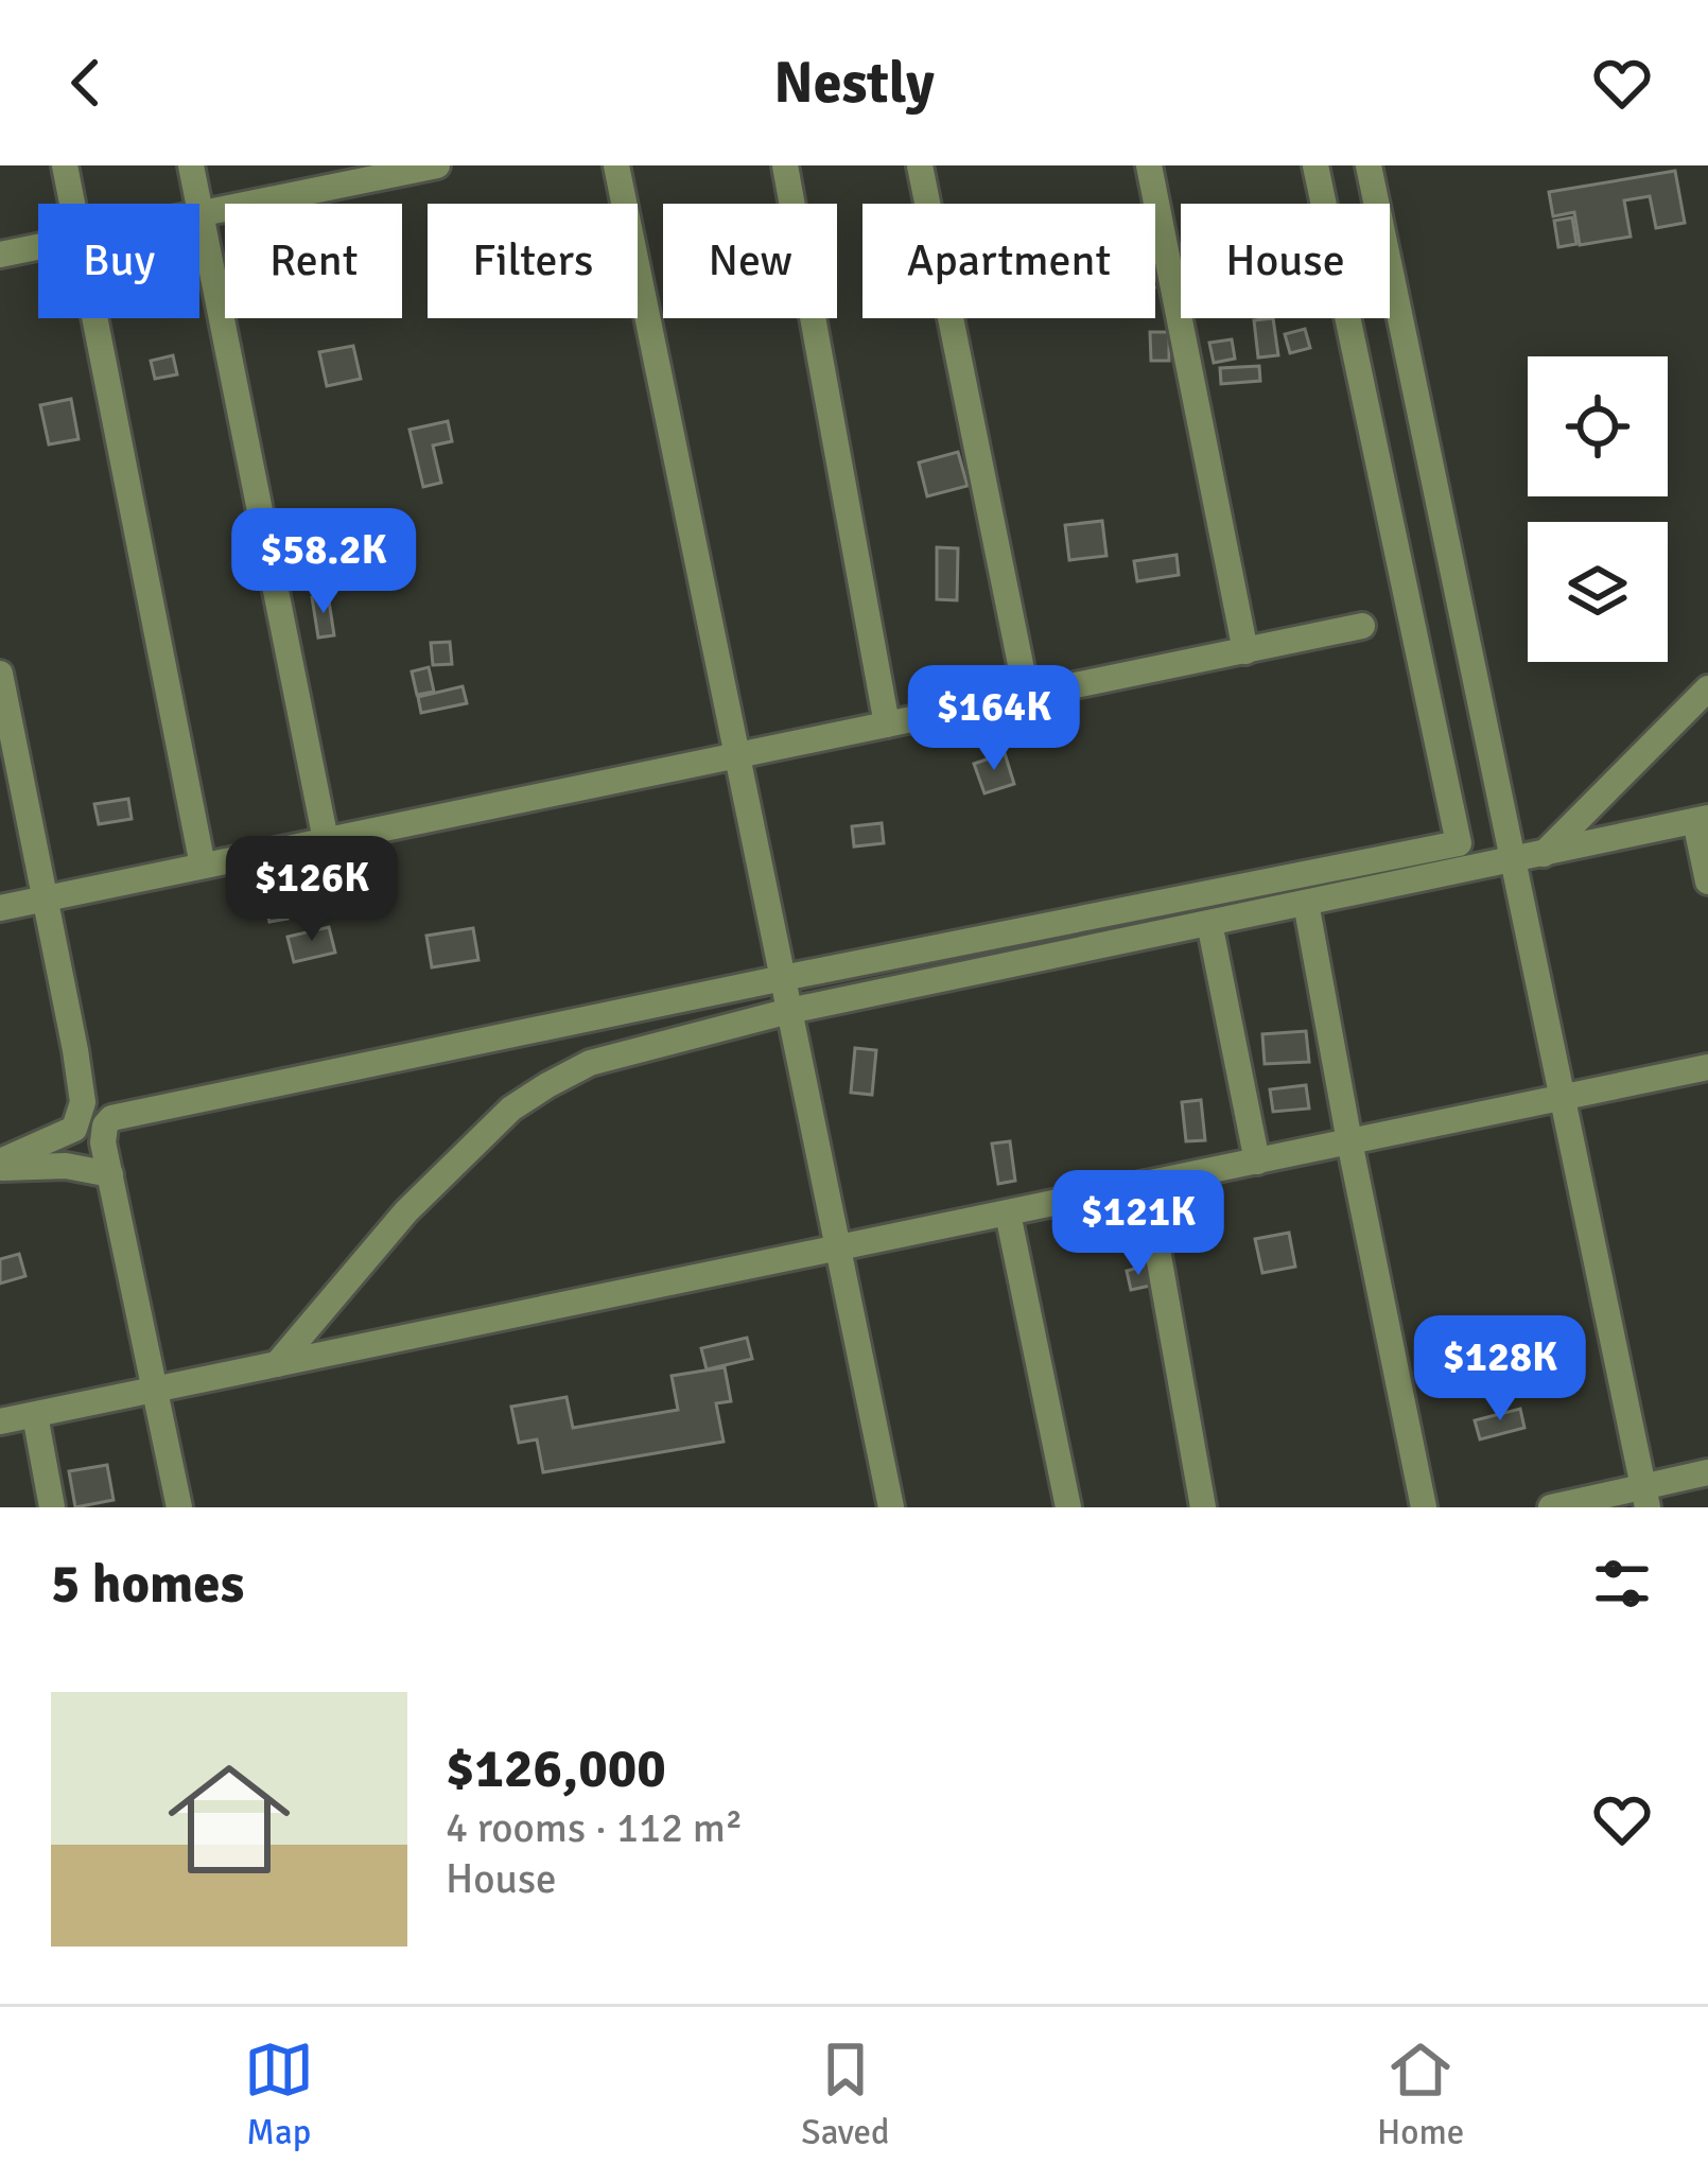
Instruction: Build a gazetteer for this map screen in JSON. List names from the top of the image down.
{
  "page": {
    "header": "Nestly",
    "chip": [
      "Buy",
      "Rent",
      "Filters",
      "New",
      "Apartment",
      "House"
    ],
    "price": [
      "$58.2K",
      "$164K",
      "$126K",
      "$121K",
      "$128K"
    ],
    "heading": "5 homes",
    "list": [
      {
        "name": "$126,000",
        "note": "4 rooms · 112 m² · House"
      }
    ],
    "tabs": ["Map", "Saved", "Home"]
  }
}
